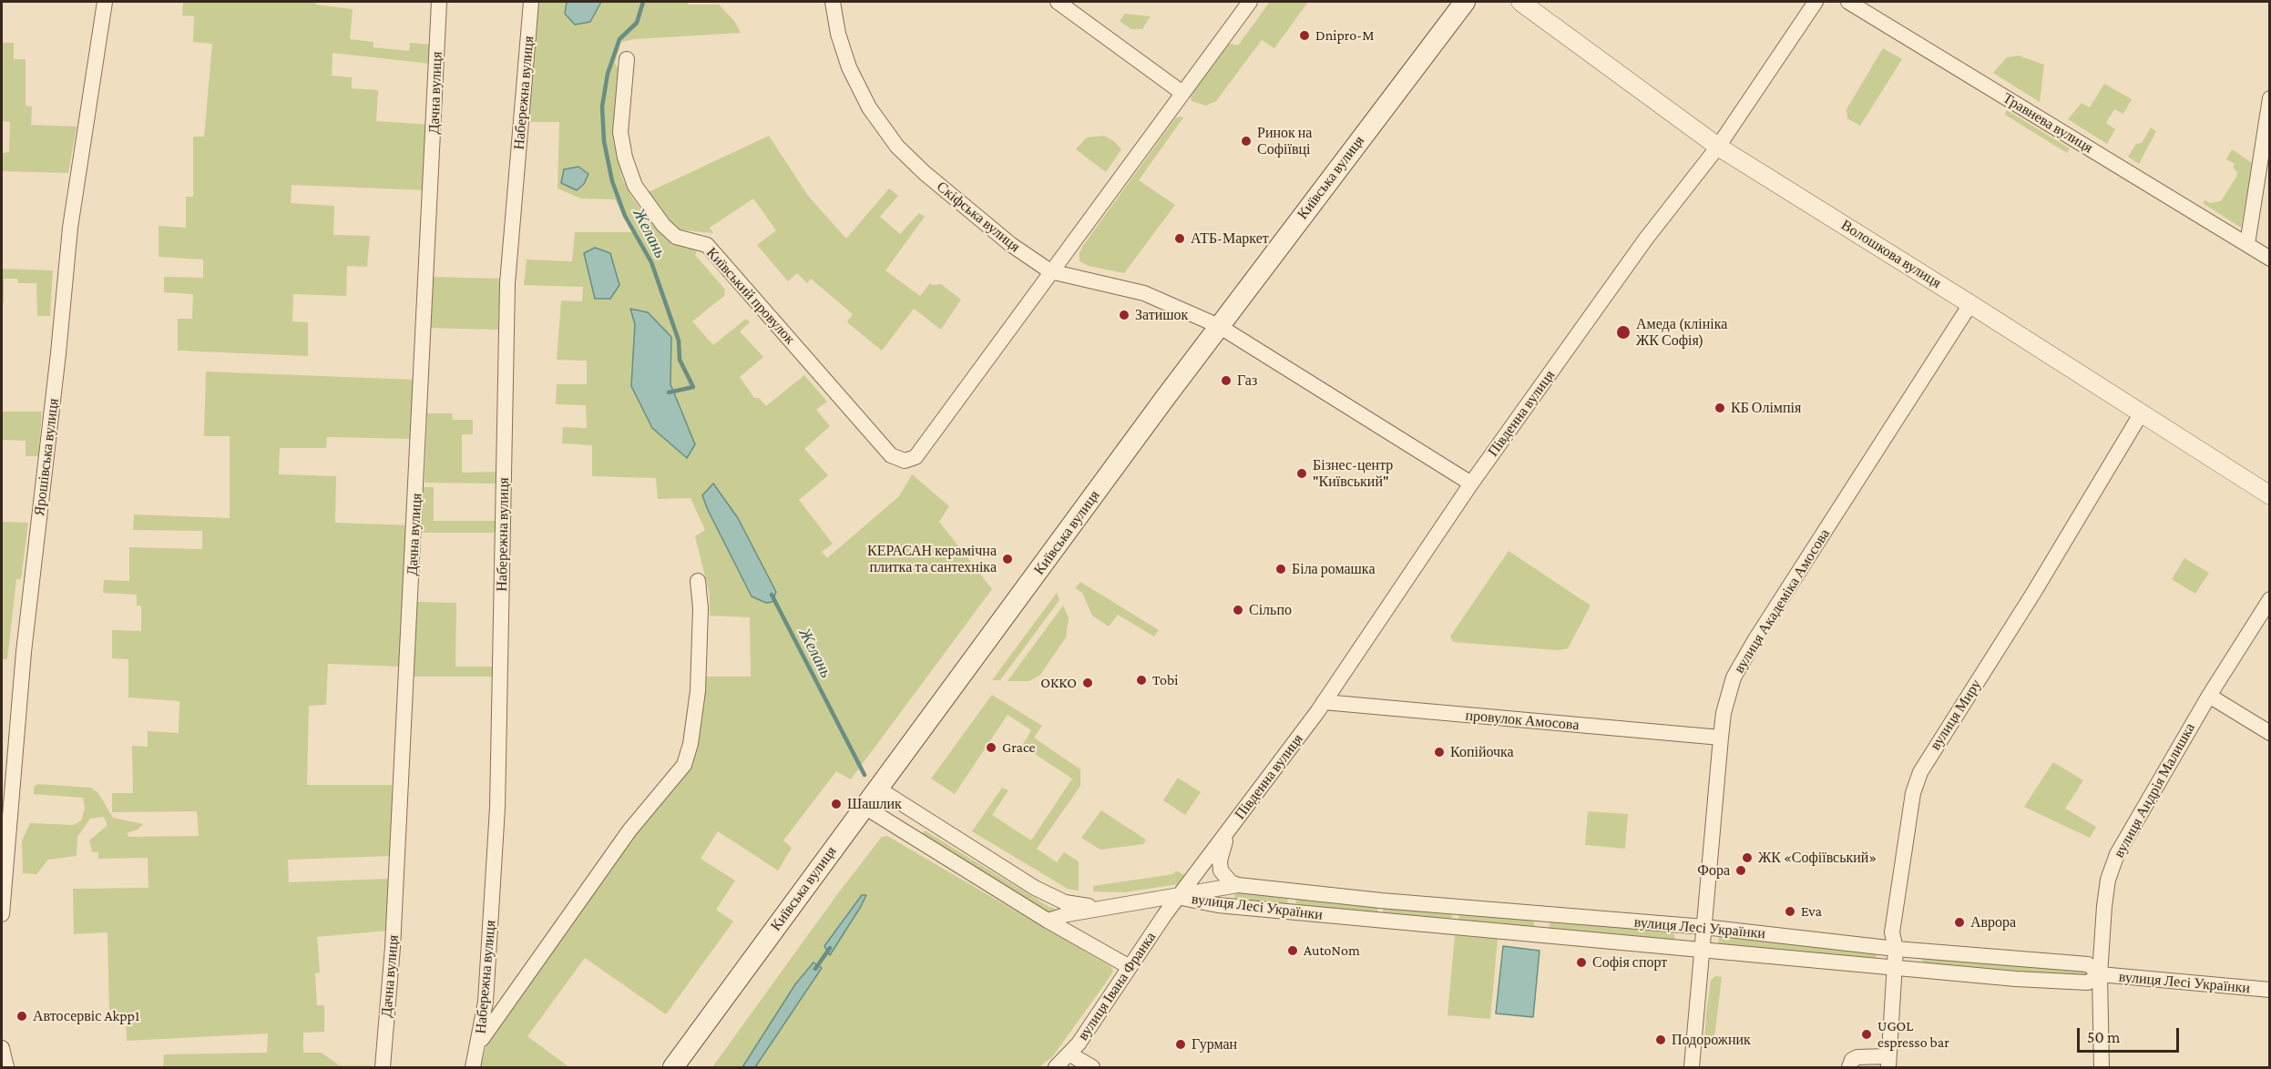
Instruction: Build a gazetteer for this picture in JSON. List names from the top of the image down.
{
  "streets": {
    "main road": ["Київська вулиця"],
    "street": [
      "Дачна вулиця",
      "Набережна вулиця",
      "Травнева вулиця",
      "Скіфська вулиця",
      "Волошкова вулиця",
      "Київський провулок",
      "Південна вулиця",
      "Ярошівська вулиця",
      "вулиця Академіка Амосова",
      "вулиця Миру",
      "провулок Амосова",
      "вулиця Андрія Малишка",
      "вулиця Лесі Українки",
      "вулиця Івана Франка"
    ]
  },
  "crossings": [
    ["Київська вулиця", "Скіфська вулиця"],
    ["Скіфська вулиця", "Київський провулок"],
    ["Скіфська вулиця", "Південна вулиця"],
    ["Волошкова вулиця", "Південна вулиця"],
    ["Волошкова вулиця", "вулиця Академіка Амосова"],
    ["Волошкова вулиця", "вулиця Миру"],
    ["Південна вулиця", "провулок Амосова"],
    ["Південна вулиця", "вулиця Лесі Українки"],
    ["Південна вулиця", "вулиця Івана Франка"],
    ["вулиця Академіка Амосова", "провулок Амосова"],
    ["вулиця Академіка Амосова", "вулиця Лесі Українки"],
    ["вулиця Миру", "вулиця Лесі Українки"],
    ["вулиця Андрія Малишка", "вулиця Лесі Українки"],
    ["вулиця Лесі Українки", "вулиця Івана Франка"]
  ],
  "water": ["Желань"],
  "places": [
    "Dnipro-M",
    "Ринок на Софіївці",
    "АТБ-Маркет",
    "Затишок",
    "Амеда (клініка ЖК Софія)",
    "Газ",
    "КБ Олімпія",
    "Бізнес-центр \"Київський\"",
    "КЕРАСАН керамічна плитка та сантехніка",
    "Біла ромашка",
    "Сільпо",
    "Tobi",
    "OKKO",
    "Grace",
    "Копійочка",
    "Шашлик",
    "ЖК «Софіївський»",
    "Фора",
    "Eva",
    "Аврора",
    "AutoNom",
    "Софія спорт",
    "Автосервіс Akpp1",
    "UGOL espresso bar",
    "Подорожник",
    "Гурман"
  ],
  "scale_bar": "50 m"
}
